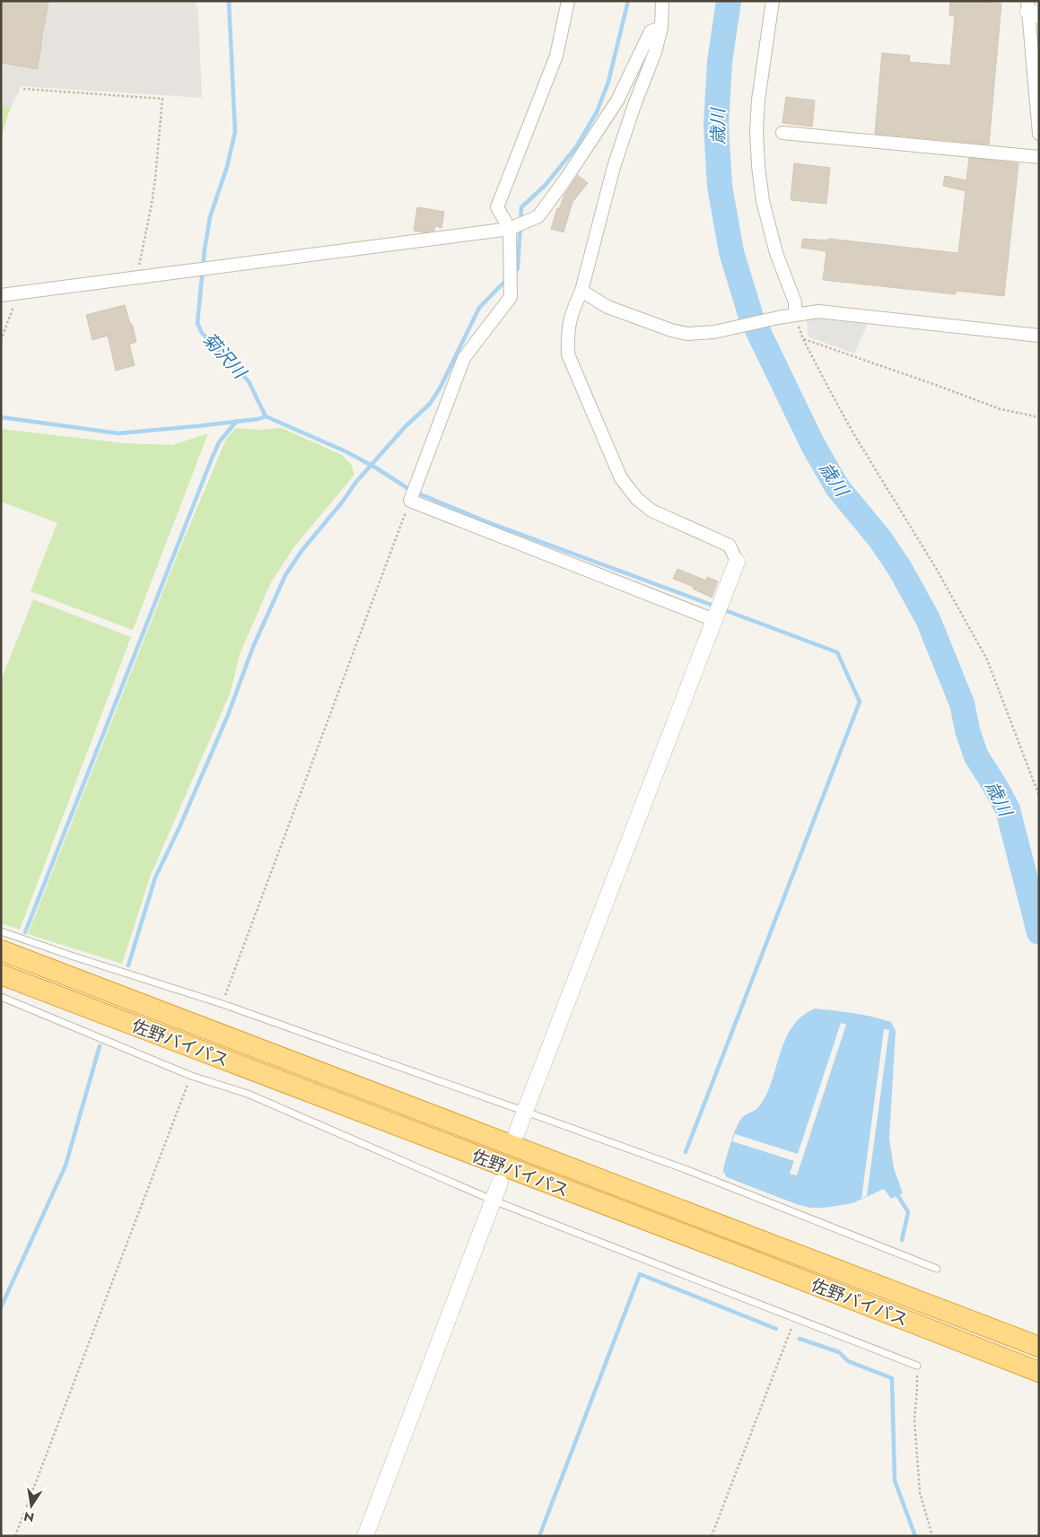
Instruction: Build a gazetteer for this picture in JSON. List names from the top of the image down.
{
  "streets": {
    "highway": ["佐野バイパス"]
  },
  "water": ["歳川", "菊沢川"],
  "north": "bottom"
}
